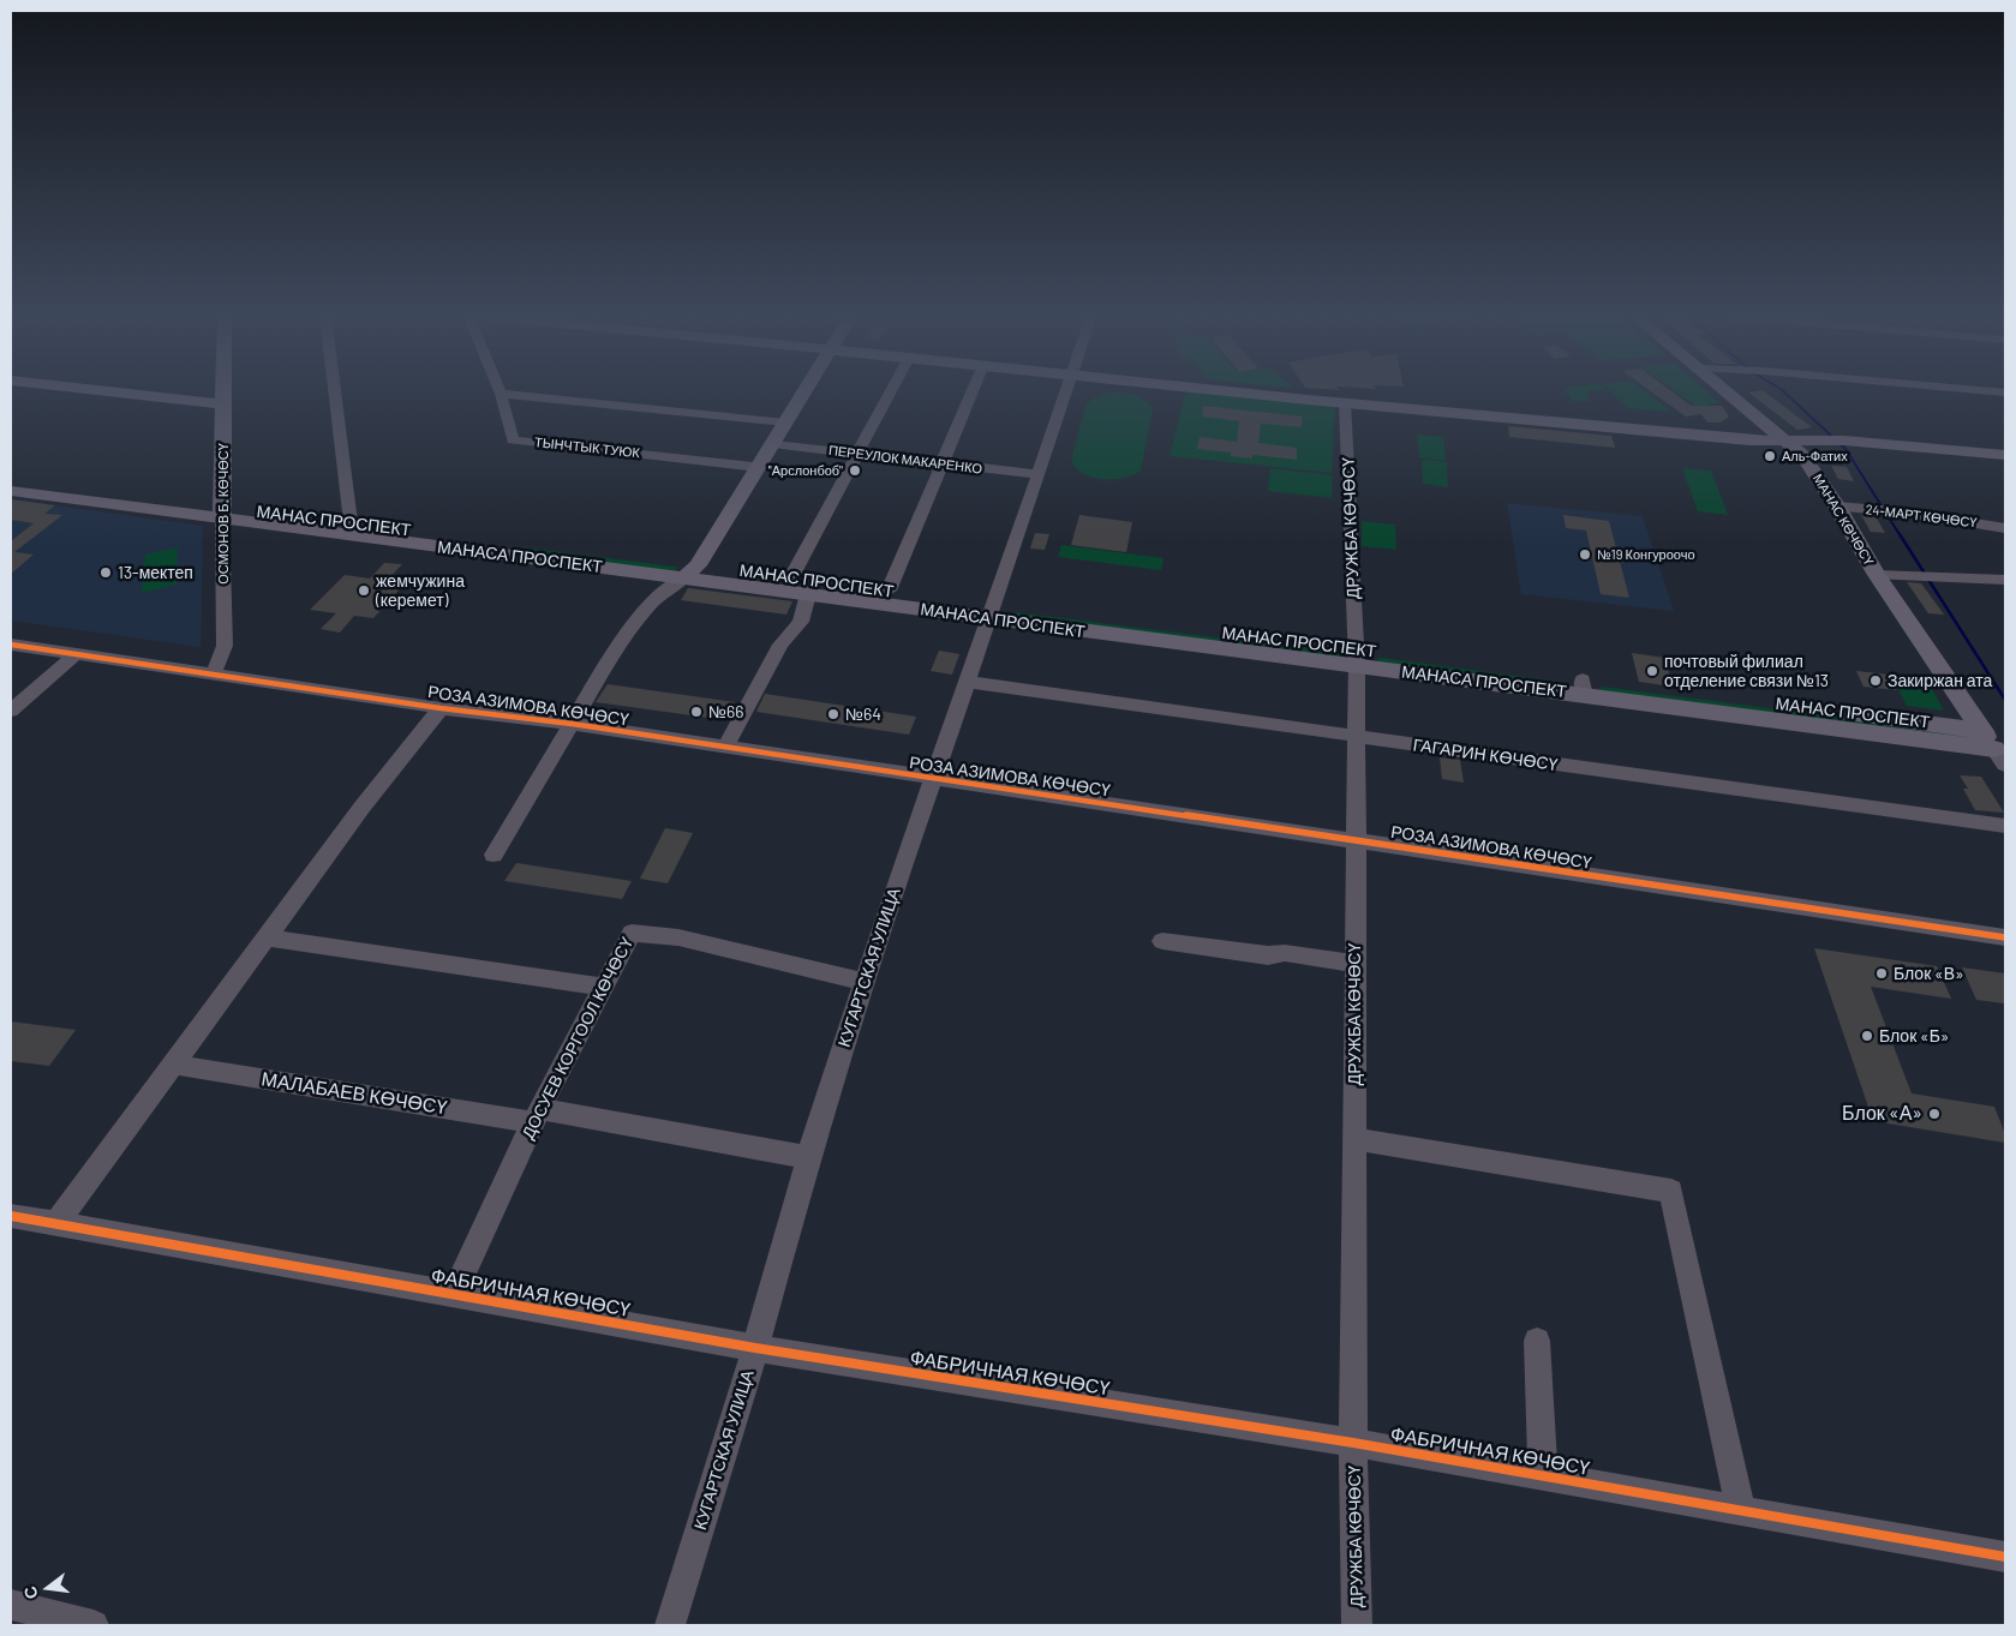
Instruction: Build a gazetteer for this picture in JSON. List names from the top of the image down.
{
  "streets": {
    "main road": [
      "ОСМОНОВ Б. КӨЧӨСҮ",
      "МАНАС КӨЧӨСҮ",
      "МАНАС ПРОСПЕКТ",
      "МАНАСА ПРОСПЕКТ"
    ],
    "street": [
      "ТЫНЧТЫК ТУЮК",
      "ПЕРЕУЛОК МАКАРЕНКО",
      "24-МАРТ КӨЧӨСҮ",
      "ДРУЖБА КӨЧӨСҮ",
      "РОЗА АЗИМОВА КӨЧӨСҮ",
      "ГАГАРИН КӨЧӨСҮ",
      "КУГАРТСКАЯ УЛИЦА",
      "ДОСУЕВ КОРГООЛ КӨЧӨСҮ",
      "МАЛАБАЕВ КӨЧӨСҮ",
      "ФАБРИЧНАЯ КӨЧӨСҮ"
    ]
  },
  "crossings": [
    ["ПЕРЕУЛОК МАКАРЕНКО", "КУГАРТСКАЯ УЛИЦА"],
    ["ОСМОНОВ Б. КӨЧӨСҮ", "МАНАС ПРОСПЕКТ"],
    ["ОСМОНОВ Б. КӨЧӨСҮ", "МАНАСА ПРОСПЕКТ"],
    ["ОСМОНОВ Б. КӨЧӨСҮ", "РОЗА АЗИМОВА КӨЧӨСҮ"],
    ["24-МАРТ КӨЧӨСҮ", "МАНАС КӨЧӨСҮ"],
    ["МАНАС КӨЧӨСҮ", "МАНАС ПРОСПЕКТ"],
    ["МАНАС КӨЧӨСҮ", "МАНАСА ПРОСПЕКТ"],
    ["МАНАС ПРОСПЕКТ", "ДРУЖБА КӨЧӨСҮ"],
    ["МАНАС ПРОСПЕКТ", "МАНАСА ПРОСПЕКТ"],
    ["МАНАС ПРОСПЕКТ", "КУГАРТСКАЯ УЛИЦА"],
    ["ДРУЖБА КӨЧӨСҮ", "РОЗА АЗИМОВА КӨЧӨСҮ"],
    ["ДРУЖБА КӨЧӨСҮ", "ГАГАРИН КӨЧӨСҮ"],
    ["ДРУЖБА КӨЧӨСҮ", "ФАБРИЧНАЯ КӨЧӨСҮ"],
    ["МАНАСА ПРОСПЕКТ", "КУГАРТСКАЯ УЛИЦА"],
    ["РОЗА АЗИМОВА КӨЧӨСҮ", "КУГАРТСКАЯ УЛИЦА"],
    ["ГАГАРИН КӨЧӨСҮ", "КУГАРТСКАЯ УЛИЦА"],
    ["КУГАРТСКАЯ УЛИЦА", "ДОСУЕВ КОРГООЛ КӨЧӨСҮ"],
    ["КУГАРТСКАЯ УЛИЦА", "МАЛАБАЕВ КӨЧӨСҮ"],
    ["КУГАРТСКАЯ УЛИЦА", "ФАБРИЧНАЯ КӨЧӨСҮ"],
    ["ДОСУЕВ КОРГООЛ КӨЧӨСҮ", "МАЛАБАЕВ КӨЧӨСҮ"],
    ["ДОСУЕВ КОРГООЛ КӨЧӨСҮ", "ФАБРИЧНАЯ КӨЧӨСҮ"]
  ],
  "places": [
    "Аль-Фатих",
    "\"Арслонбоб\"",
    "№19 Конгуроочо",
    "13-мектеп",
    "жемчужина (керемет)",
    "почтовый филиал отделение связи №13",
    "Закиржан ата",
    "№66",
    "№64",
    "Блок «В»",
    "Блок «Б»",
    "Блок «А»"
  ],
  "north": "left"
}
